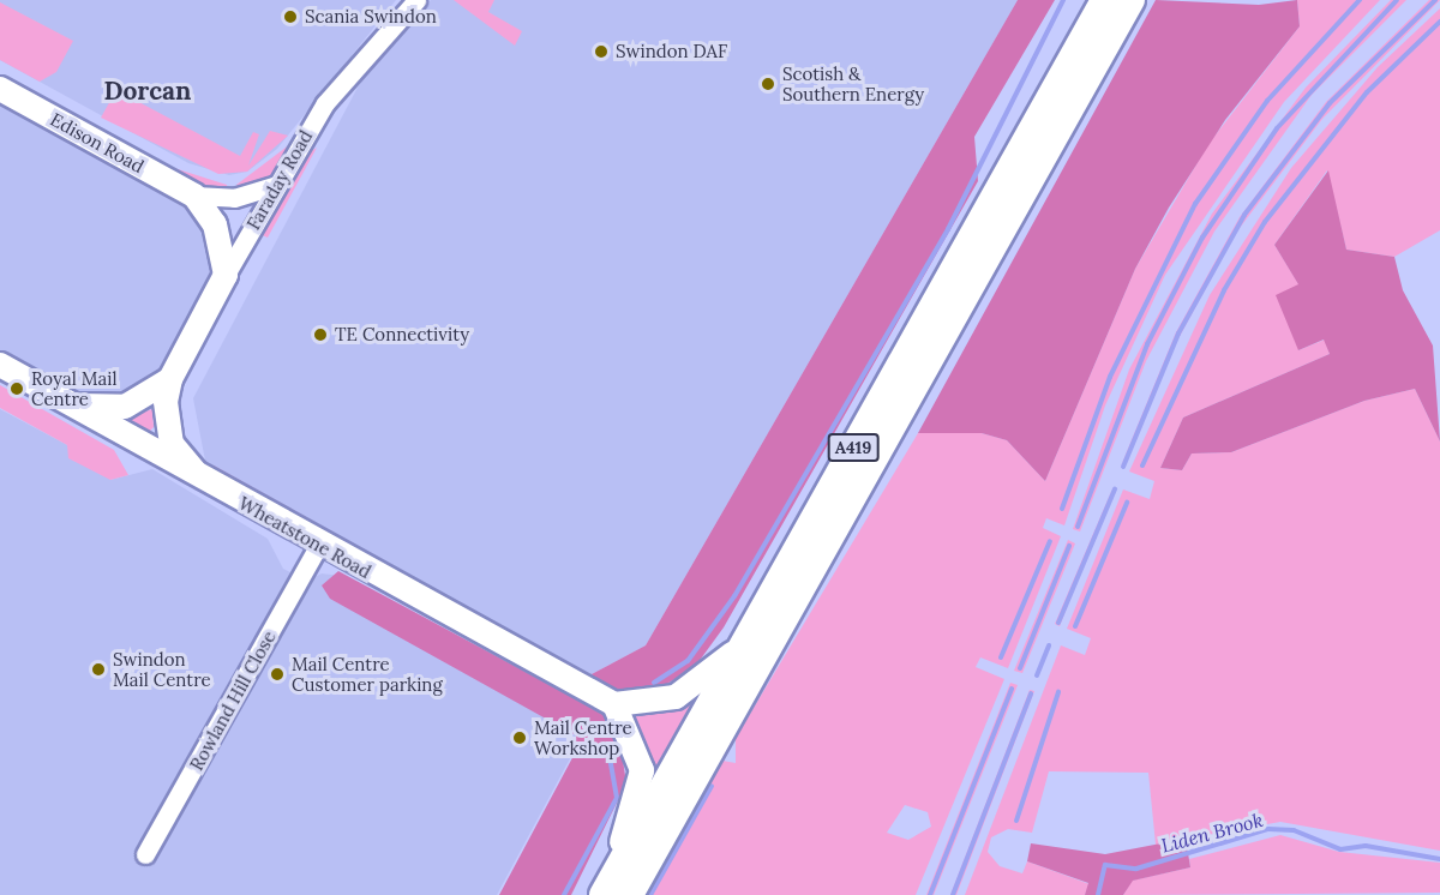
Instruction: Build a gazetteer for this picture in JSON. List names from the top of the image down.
{
  "streets": {
    "highway": ["A419"],
    "main road": ["Edison Road", "Faraday Road", "Wheatstone Road"],
    "street": ["Rowland Hill Close"]
  },
  "crossings": [
    ["Edison Road", "Faraday Road"],
    ["Faraday Road", "Wheatstone Road"],
    ["Wheatstone Road", "Rowland Hill Close"]
  ],
  "districts": ["Dorcan"],
  "water": ["Liden Brook"],
  "places": [
    "Scania Swindon",
    "Swindon DAF",
    "Scotish & Southern Energy",
    "TE Connectivity",
    "Royal Mail Centre",
    "Swindon Mail Centre",
    "Mail Centre Customer parking",
    "Mail Centre Workshop"
  ]
}
